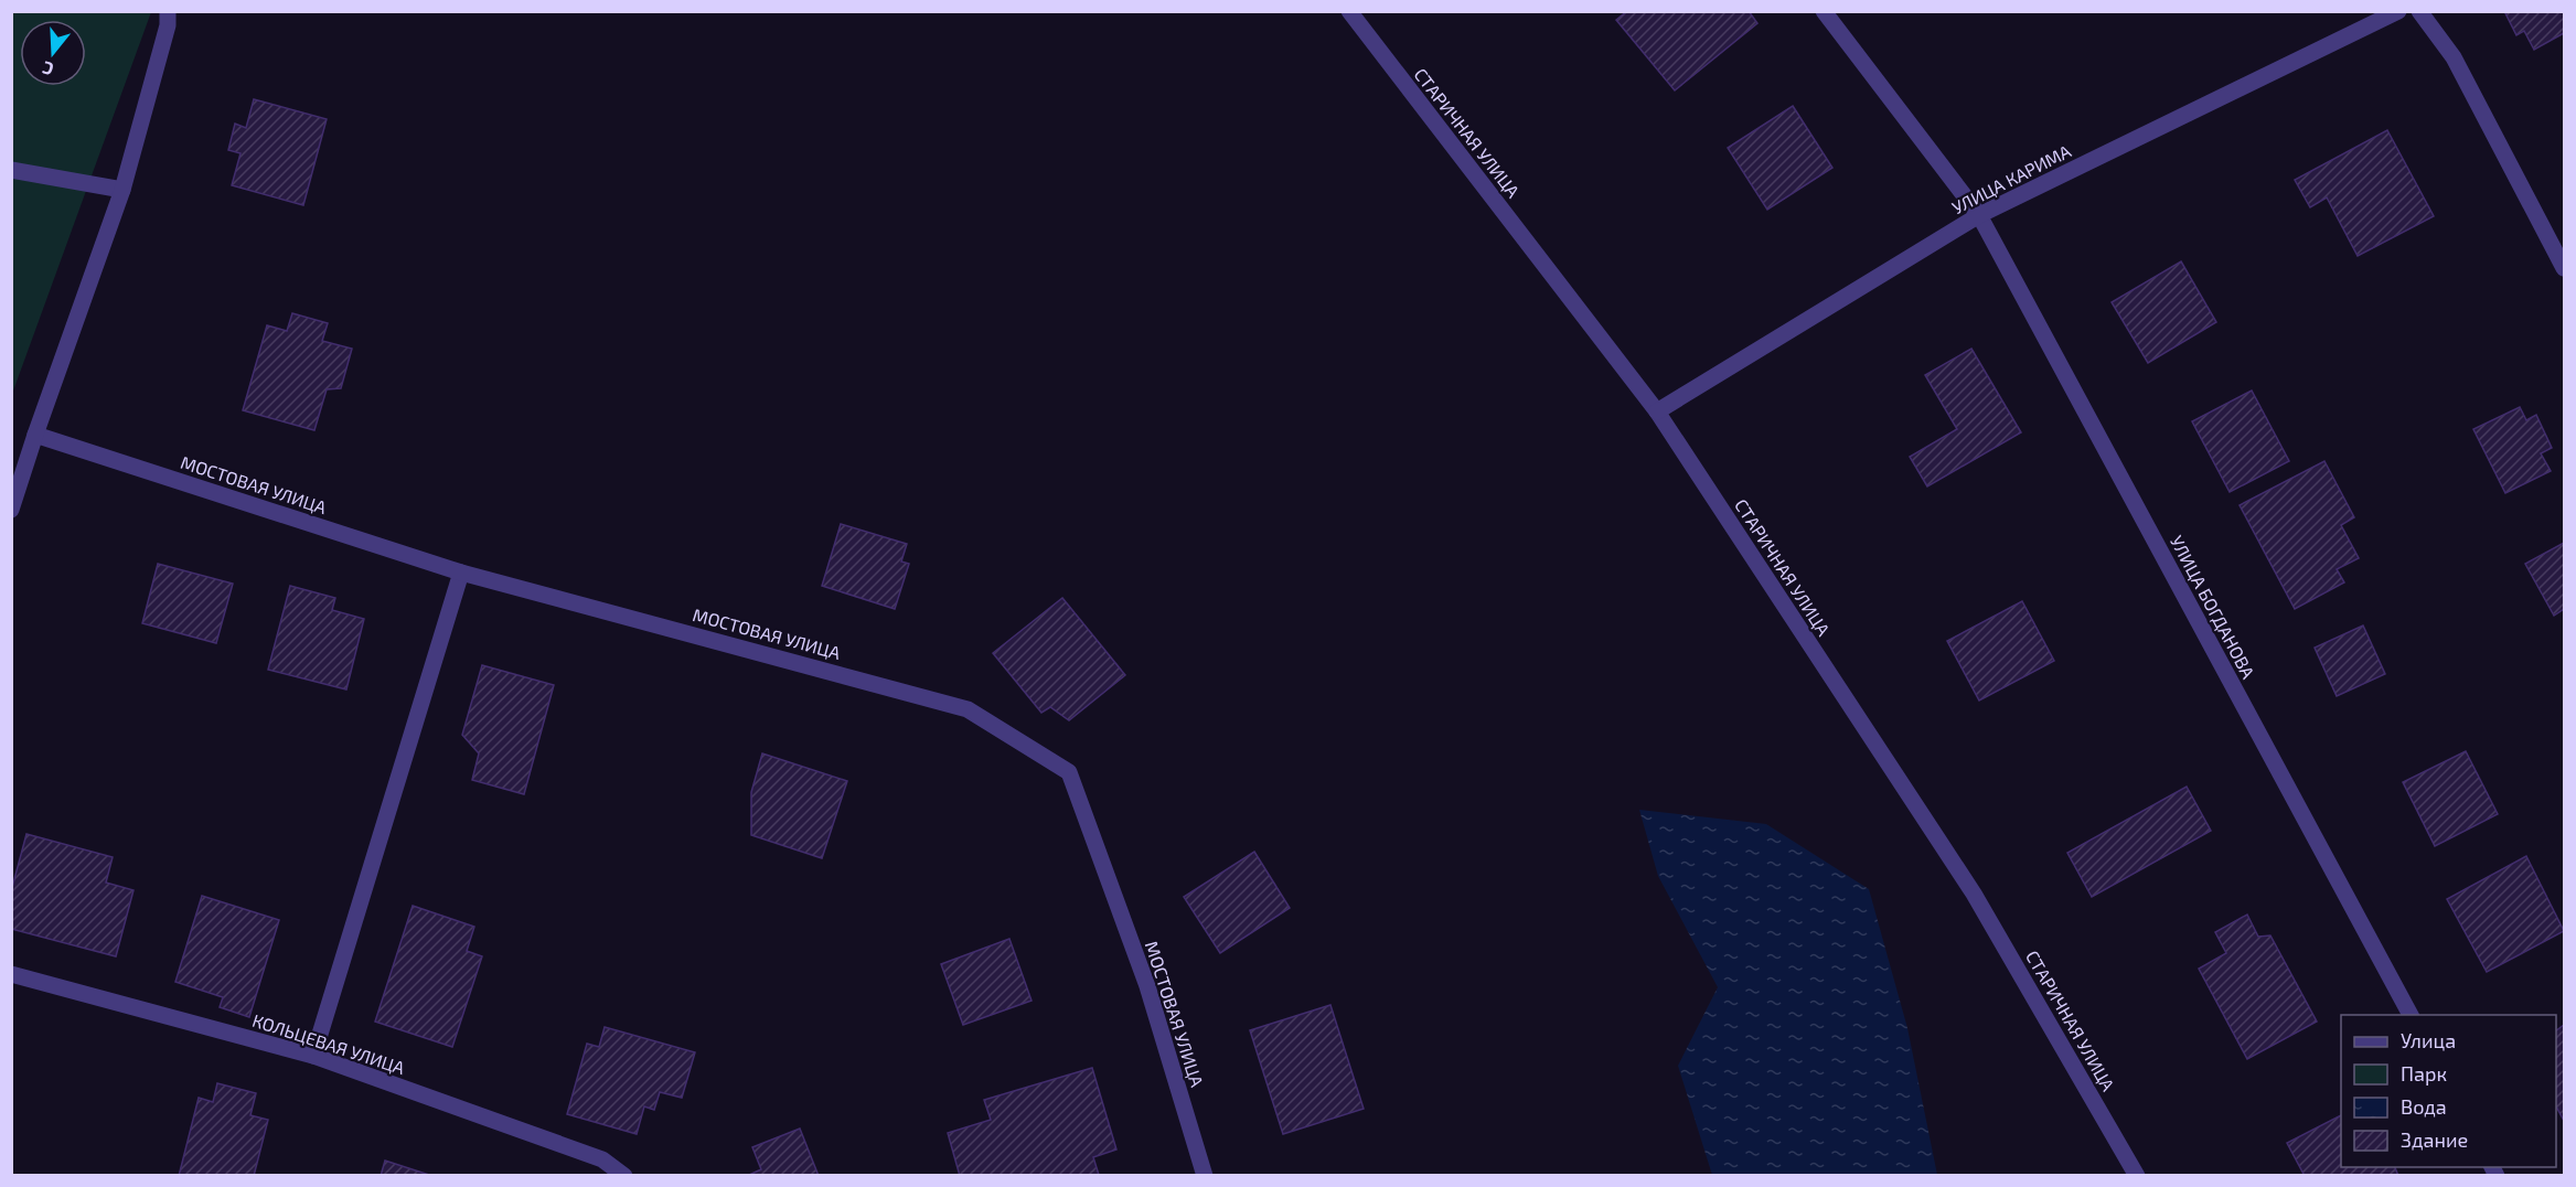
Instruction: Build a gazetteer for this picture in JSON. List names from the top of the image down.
{
  "streets": {
    "street": [
      "СТАРИЧНАЯ УЛИЦА",
      "УЛИЦА КАРИМА",
      "МОСТОВАЯ УЛИЦА",
      "УЛИЦА БОГДАНОВА",
      "КОЛЬЦЕВАЯ УЛИЦА"
    ]
  },
  "crossings": [
    ["СТАРИЧНАЯ УЛИЦА", "УЛИЦА КАРИМА"],
    ["УЛИЦА КАРИМА", "УЛИЦА БОГДАНОВА"]
  ],
  "legend": [
    "Улица",
    "Парк",
    "Вода",
    "Здание"
  ],
  "north": "bottom"
}
